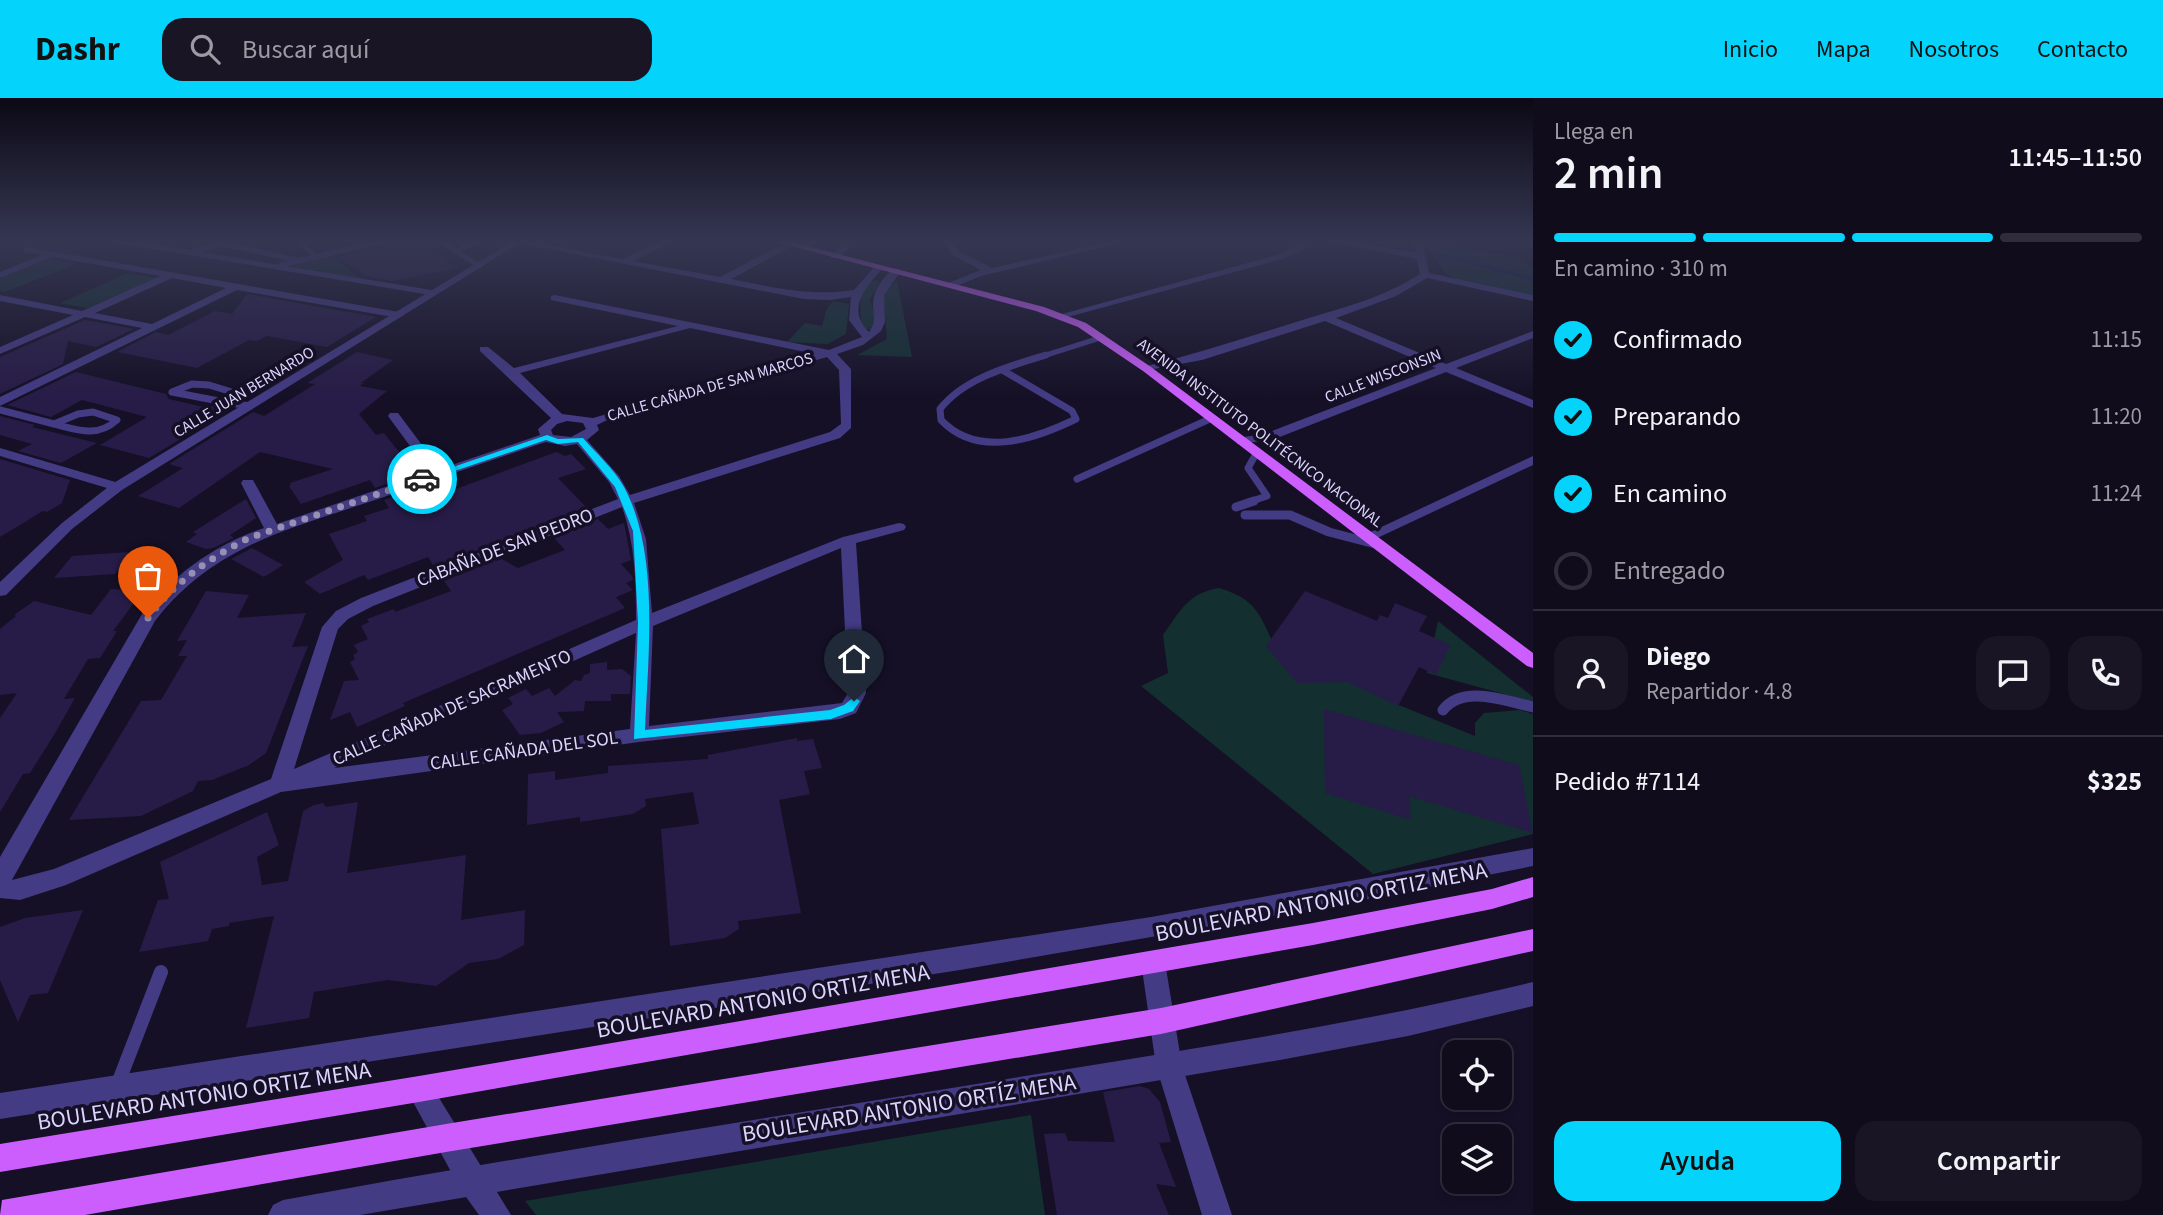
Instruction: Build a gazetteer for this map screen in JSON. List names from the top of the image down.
{
  "streets": {
    "main road": ["AVENIDA INSTITUTO POLITÉCNICO NACIONAL", "BOULEVARD ANTONIO ORTIZ MENA"],
    "street": [
      "CALLE WISCONSIN",
      "CALLE CAÑADA DE SAN MARCOS",
      "CALLE JUAN BERNARDO",
      "CABAÑA DE SAN PEDRO",
      "CALLE CAÑADA DE SACRAMENTO",
      "CALLE CAÑADA DEL SOL",
      "BOULEVARD ANTONIO ORTÍZ MENA"
    ]
  },
  "crossings": [
    ["CALLE WISCONSIN", "AVENIDA INSTITUTO POLITÉCNICO NACIONAL"],
    ["CALLE CAÑADA DE SAN MARCOS", "CABAÑA DE SAN PEDRO"],
    ["CABAÑA DE SAN PEDRO", "CALLE CAÑADA DE SACRAMENTO"],
    ["CABAÑA DE SAN PEDRO", "CALLE CAÑADA DEL SOL"],
    ["CALLE CAÑADA DE SACRAMENTO", "CALLE CAÑADA DEL SOL"]
  ],
  "page": {
    "header": "Dashr",
    "search": "Buscar aquí",
    "nav": [
      "Inicio",
      "Mapa",
      "Nosotros",
      "Contacto"
    ],
    "heading": ["2 min", "Llega en", "11:45–11:50"],
    "panel": [
      "Diego",
      "Repartidor · 4.8",
      "Pedido #7114",
      "$325"
    ],
    "bar": "En camino · 310 m",
    "list": [
      ["Confirmado", "11:15"],
      ["Preparando", "11:20"],
      ["En camino", "11:24"],
      "Entregado"
    ],
    "buttons": ["Ayuda", "Compartir"]
  }
}
